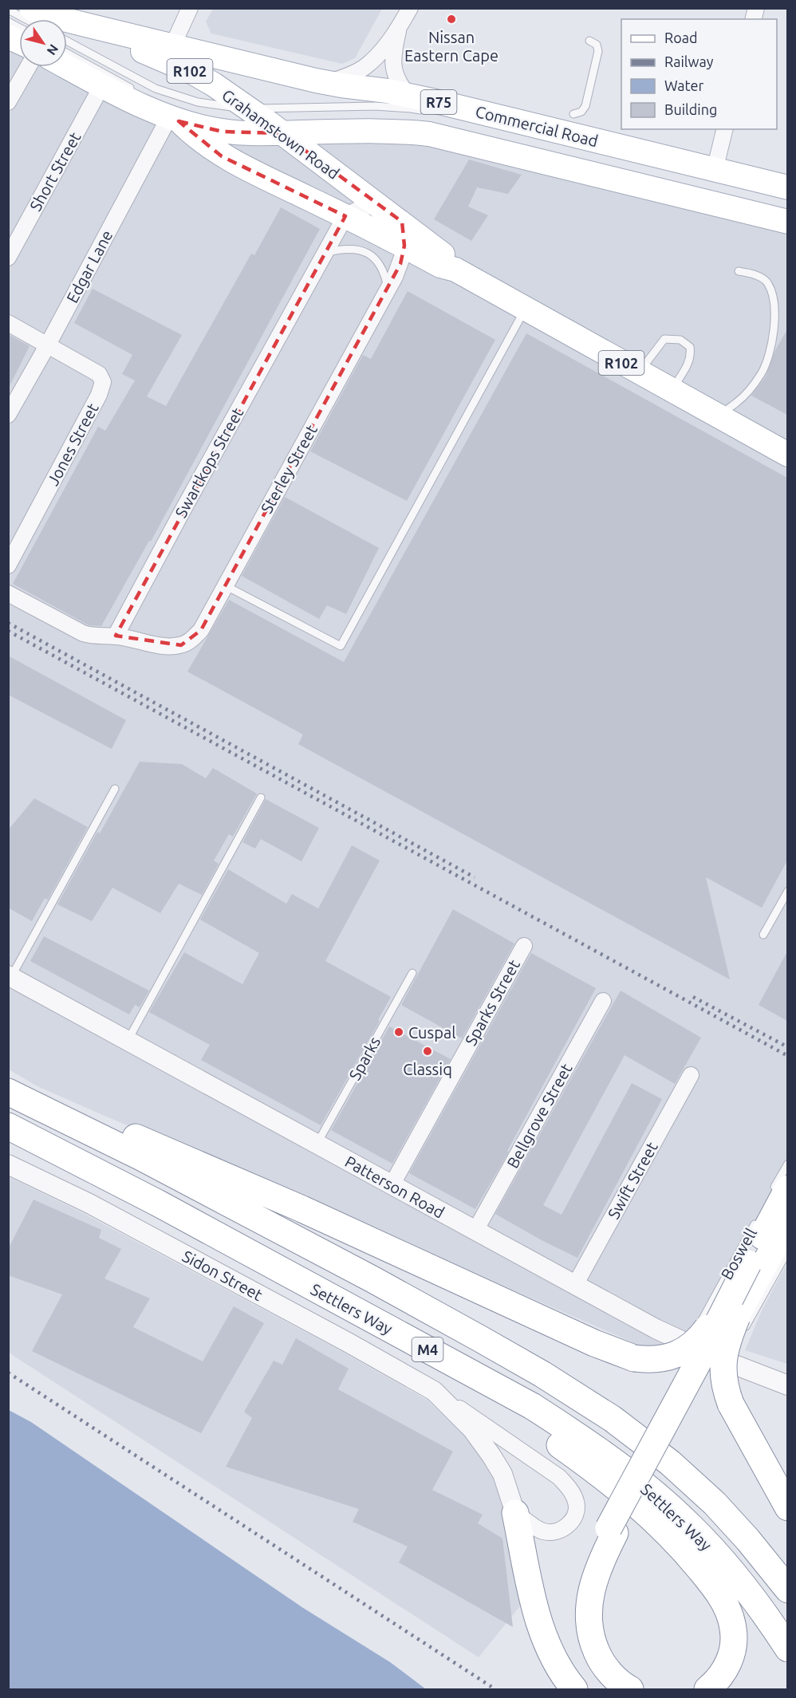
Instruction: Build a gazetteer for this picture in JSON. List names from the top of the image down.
{
  "streets": {
    "highway": ["Settlers Way", "M4"],
    "main road": [
      "R102",
      "R75",
      "Commercial Road",
      "Grahamstown Road"
    ],
    "street": [
      "Short Street",
      "Edgar Lane",
      "Jones Street",
      "Swartkops Street",
      "Sterley Street",
      "Sparks Street",
      "Bellgrove Street",
      "Swift Street",
      "Patterson Road",
      "Sidon Street"
    ],
    "lane": ["Sparks", "Boswell"]
  },
  "crossings": [
    ["R102", "R75"],
    ["R102", "Commercial Road"],
    ["R102", "Grahamstown Road"],
    ["R102", "Short Street"],
    ["R102", "Edgar Lane"],
    ["R75", "Grahamstown Road"],
    ["R75", "Edgar Lane"],
    ["Commercial Road", "Grahamstown Road"],
    ["Grahamstown Road", "Edgar Lane"],
    ["Grahamstown Road", "Swartkops Street"],
    ["Grahamstown Road", "Sterley Street"],
    ["Edgar Lane", "Jones Street"],
    ["Swartkops Street", "Sterley Street"],
    ["Sparks Street", "Patterson Road"],
    ["Sparks", "Patterson Road"],
    ["Bellgrove Street", "Patterson Road"],
    ["Swift Street", "Patterson Road"],
    ["Patterson Road", "Boswell"]
  ],
  "places": ["Nissan Eastern Cape", "Cuspal", "Classiq"],
  "legend": [
    "Road",
    "Railway",
    "Water",
    "Building"
  ],
  "north": "bottom right"
}
